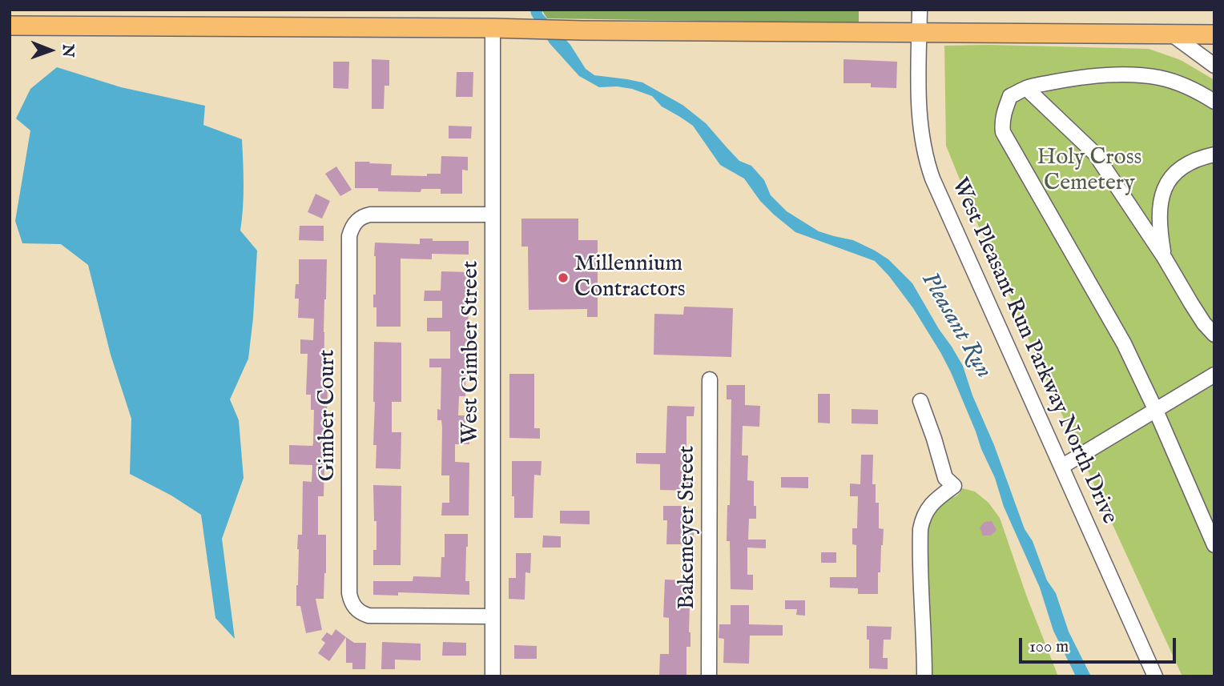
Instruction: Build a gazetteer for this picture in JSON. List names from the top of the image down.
{
  "streets": {
    "street": [
      "West Pleasant Run Parkway North Drive",
      "West Gimber Street",
      "Gimber Court",
      "Bakemeyer Street"
    ]
  },
  "crossings": [
    ["West Gimber Street", "Gimber Court"]
  ],
  "water": ["Pleasant Run"],
  "parks": ["Holy Cross Cemetery"],
  "places": ["Millennium Contractors"],
  "scale_bar": "100 m",
  "north": "right"
}
